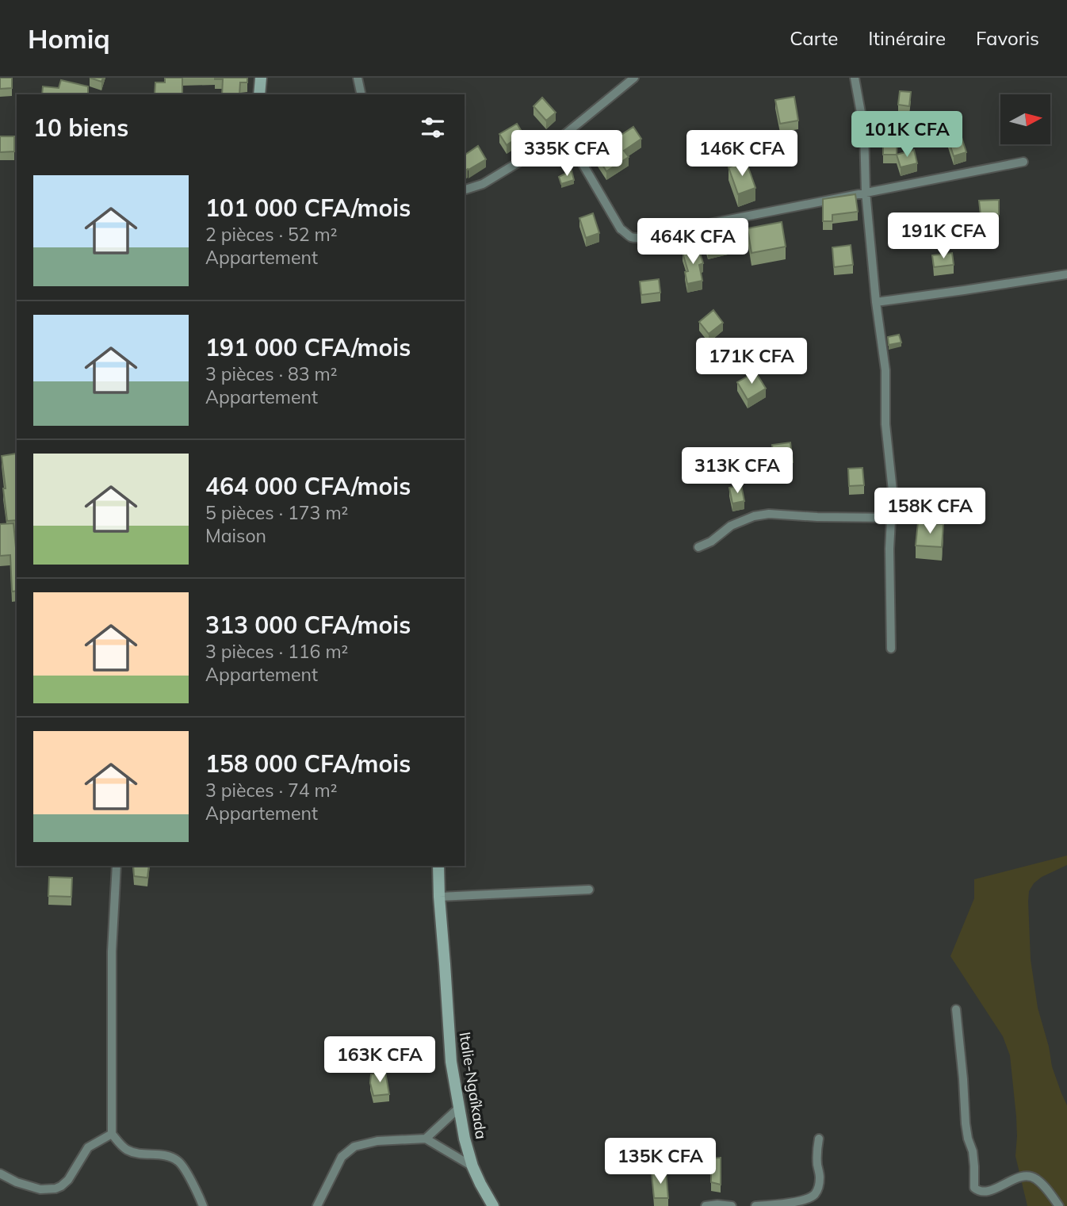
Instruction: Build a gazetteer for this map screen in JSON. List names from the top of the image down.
{
  "streets": {
    "street": ["Italie-Ngaîkada"]
  },
  "north": "right",
  "page": {
    "header": "Homiq",
    "nav": ["Carte", "Itinéraire", "Favoris"],
    "heading": "10 biens",
    "price": [
      "101K CFA",
      "335K CFA",
      "146K CFA",
      "191K CFA",
      "464K CFA",
      "171K CFA",
      "313K CFA",
      "158K CFA",
      "163K CFA",
      "135K CFA"
    ],
    "list": [
      {
        "name": "101 000 CFA/mois",
        "note": "2 pièces · 52 m² · Appartement"
      },
      {
        "name": "191 000 CFA/mois",
        "note": "3 pièces · 83 m² · Appartement"
      },
      {
        "name": "464 000 CFA/mois",
        "note": "5 pièces · 173 m² · Maison"
      },
      {
        "name": "313 000 CFA/mois",
        "note": "3 pièces · 116 m² · Appartement"
      },
      {
        "name": "158 000 CFA/mois",
        "note": "3 pièces · 74 m² · Appartement"
      }
    ]
  }
}
